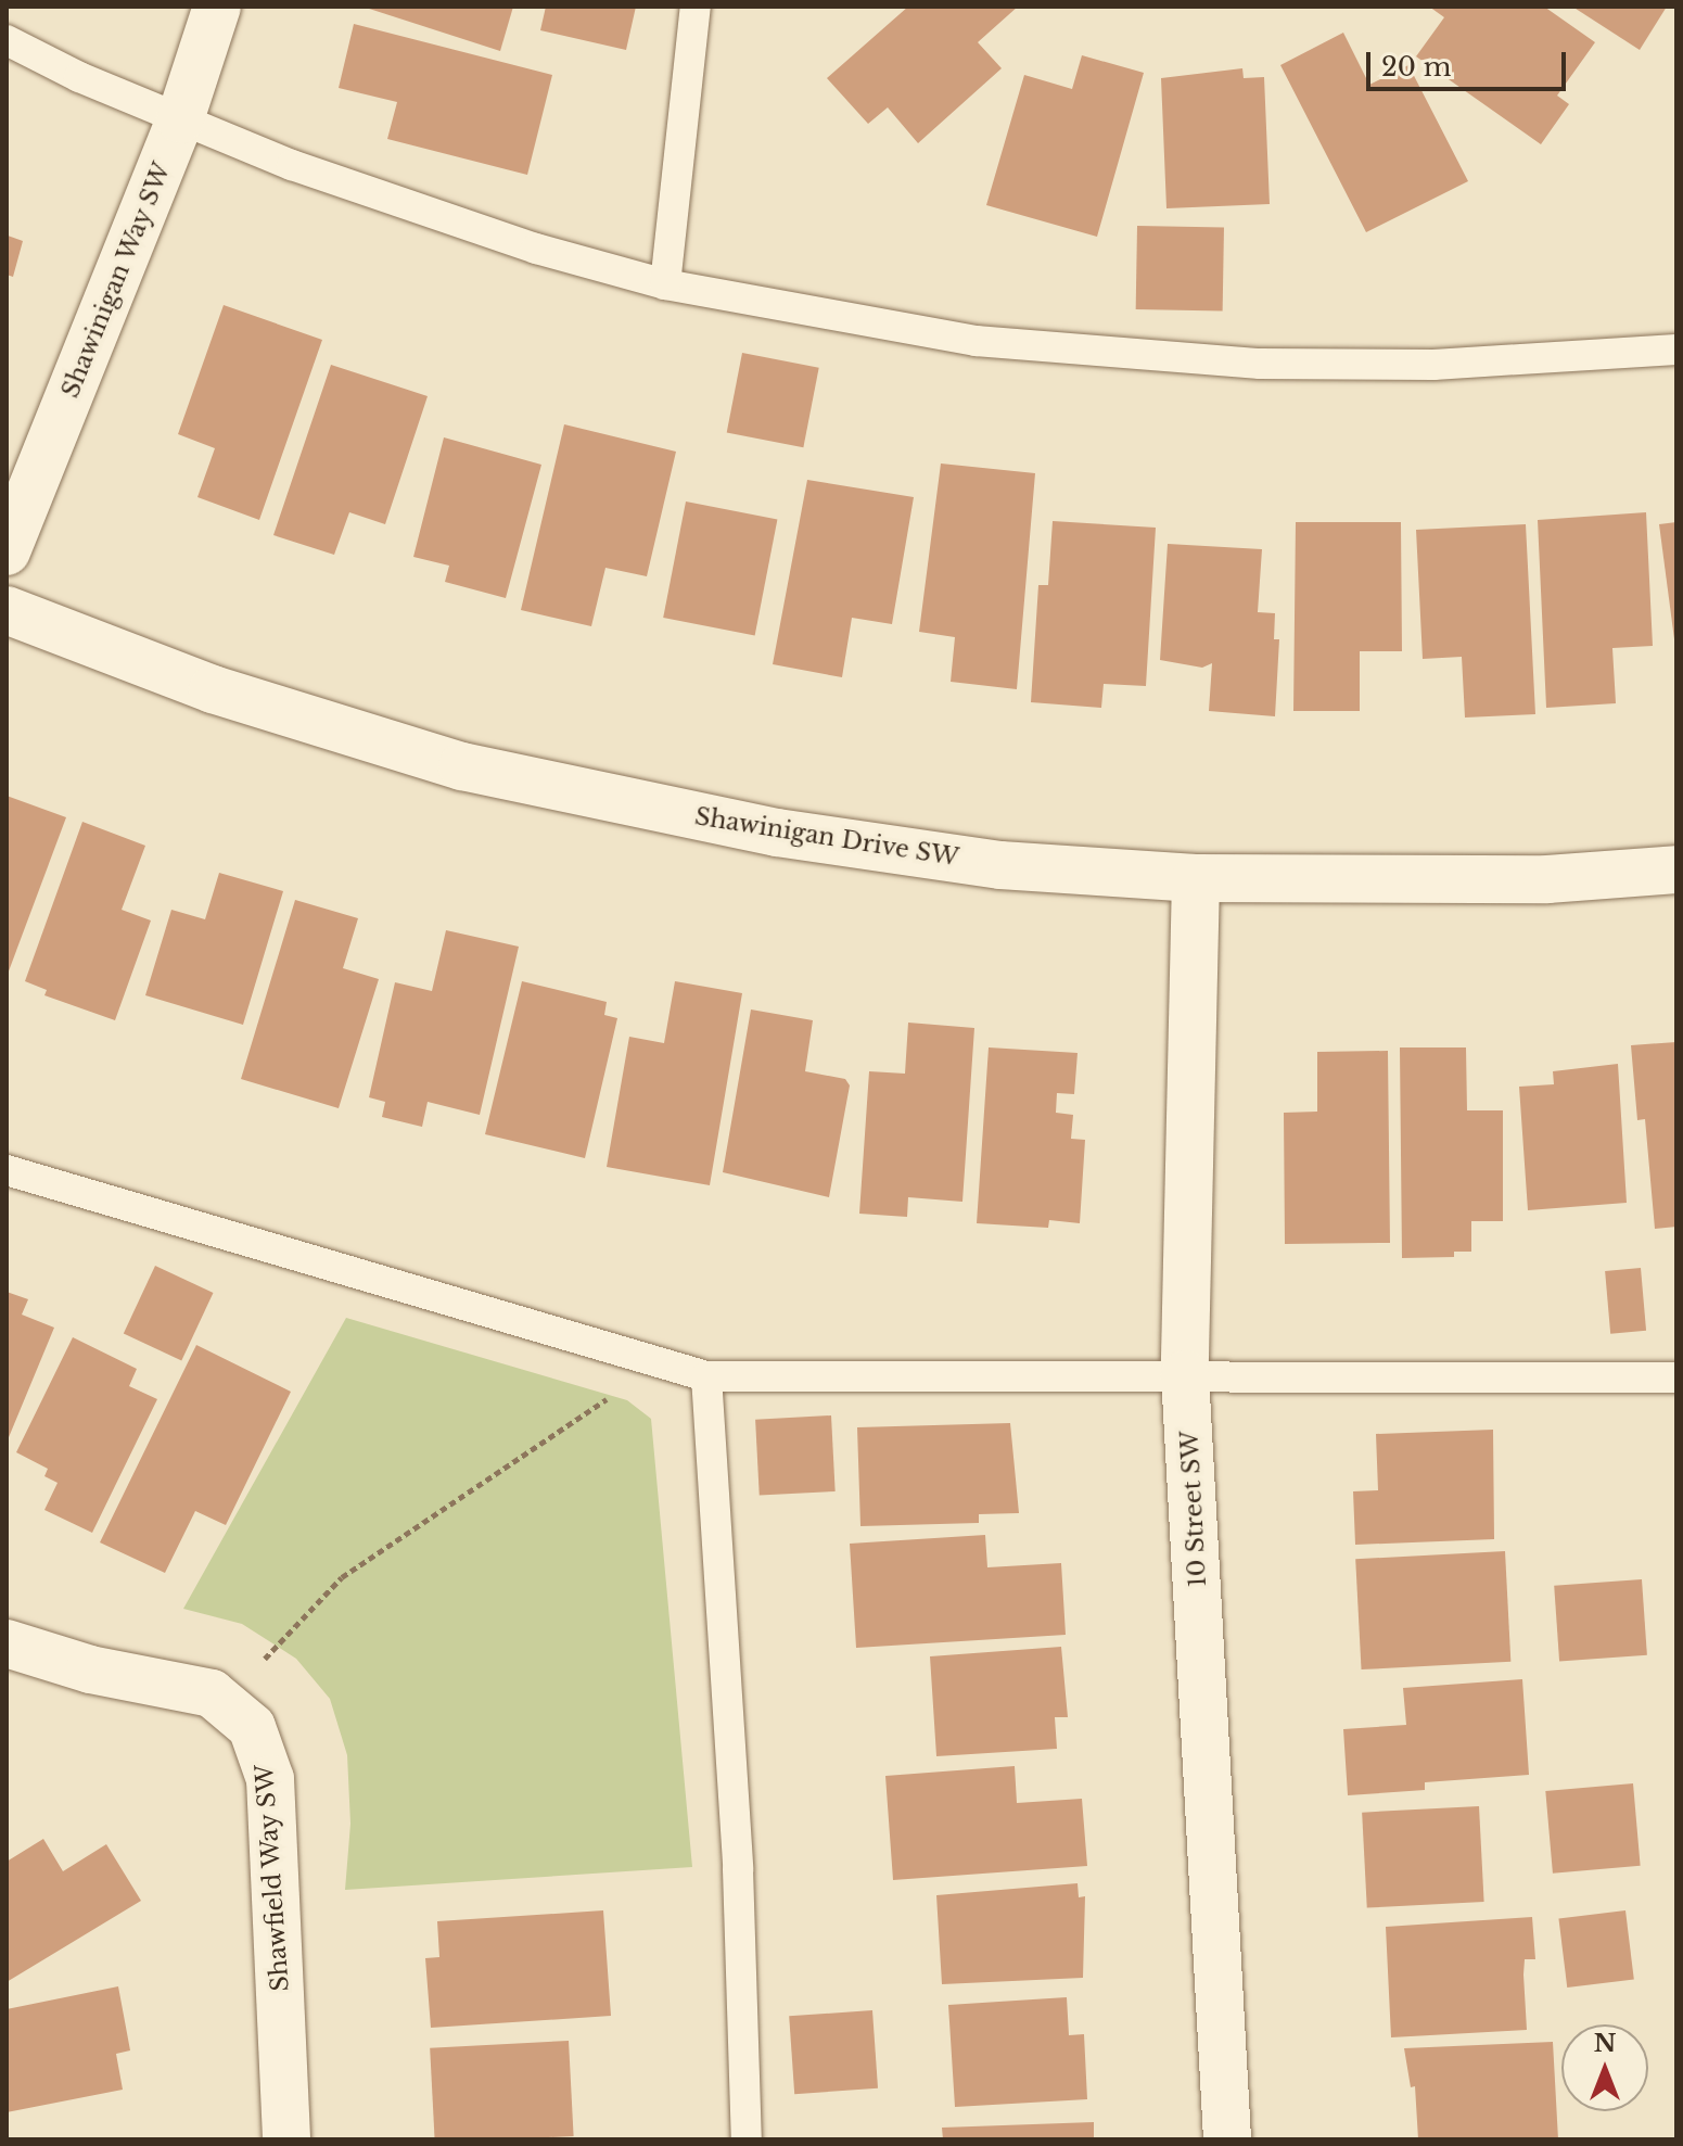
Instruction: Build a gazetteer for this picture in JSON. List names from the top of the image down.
{
  "streets": {
    "street": [
      "Shawinigan Way SW",
      "Shawinigan Drive SW",
      "10 Street SW",
      "Shawfield Way SW"
    ]
  },
  "crossings": [
    ["Shawinigan Drive SW", "10 Street SW"]
  ],
  "scale_bar": "20 m",
  "north": "top"
}
